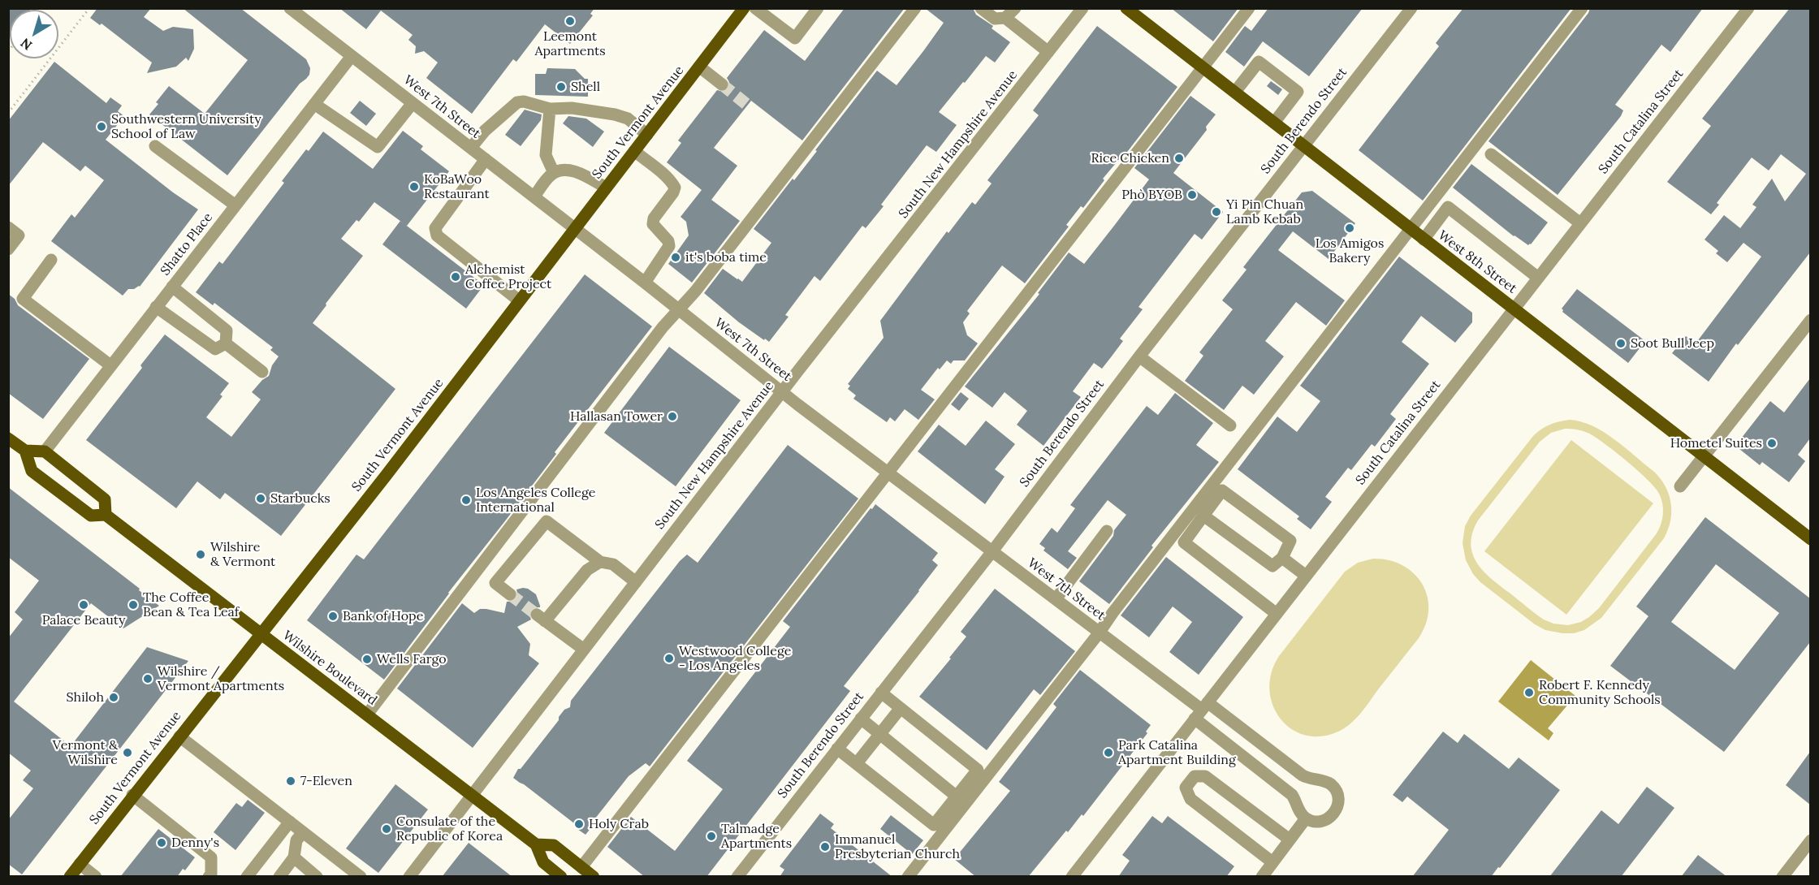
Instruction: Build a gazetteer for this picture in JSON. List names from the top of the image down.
{
  "streets": {
    "main road": ["South Vermont Avenue", "West 8th Street", "Wilshire Boulevard"],
    "street": [
      "West 7th Street",
      "South Berendo Street",
      "South Catalina Street",
      "South New Hampshire Avenue",
      "Shatto Place"
    ]
  },
  "crossings": [
    ["West 7th Street", "South Berendo Street"],
    ["West 7th Street", "South Catalina Street"],
    ["West 7th Street", "South Vermont Avenue"],
    ["West 7th Street", "South New Hampshire Avenue"],
    ["West 7th Street", "Shatto Place"],
    ["South Berendo Street", "West 8th Street"],
    ["South Catalina Street", "West 8th Street"],
    ["South Vermont Avenue", "Wilshire Boulevard"],
    ["South New Hampshire Avenue", "Wilshire Boulevard"]
  ],
  "places": [
    "Leemont Apartments",
    "Shell",
    "Southwestern University School of Law",
    "Rice Chicken",
    "KoBaWoo Restaurant",
    "Phò BYOB",
    "Yi Pin Chuan Lamb Kebab",
    "Los Amigos Bakery",
    "it's boba time",
    "Alchemist Coffee Project",
    "Soot Bull Jeep",
    "Hallasan Tower",
    "Hometel Suites",
    "Starbucks",
    "Los Angeles College International",
    "Wilshire & Vermont",
    "Palace Beauty",
    "The Coffee Bean & Tea Leaf",
    "Bank of Hope",
    "Westwood College - Los Angeles",
    "Wells Fargo",
    "Wilshire / Vermont Apartments",
    "Robert F. Kennedy Community Schools",
    "Shiloh",
    "Vermont & Wilshire",
    "Park Catalina Apartment Building",
    "7-Eleven",
    "Holy Crab",
    "Consulate of the Republic of Korea",
    "Talmadge Apartments",
    "Denny's",
    "Immanuel Presbyterian Church"
  ],
  "north": "bottom left"
}
